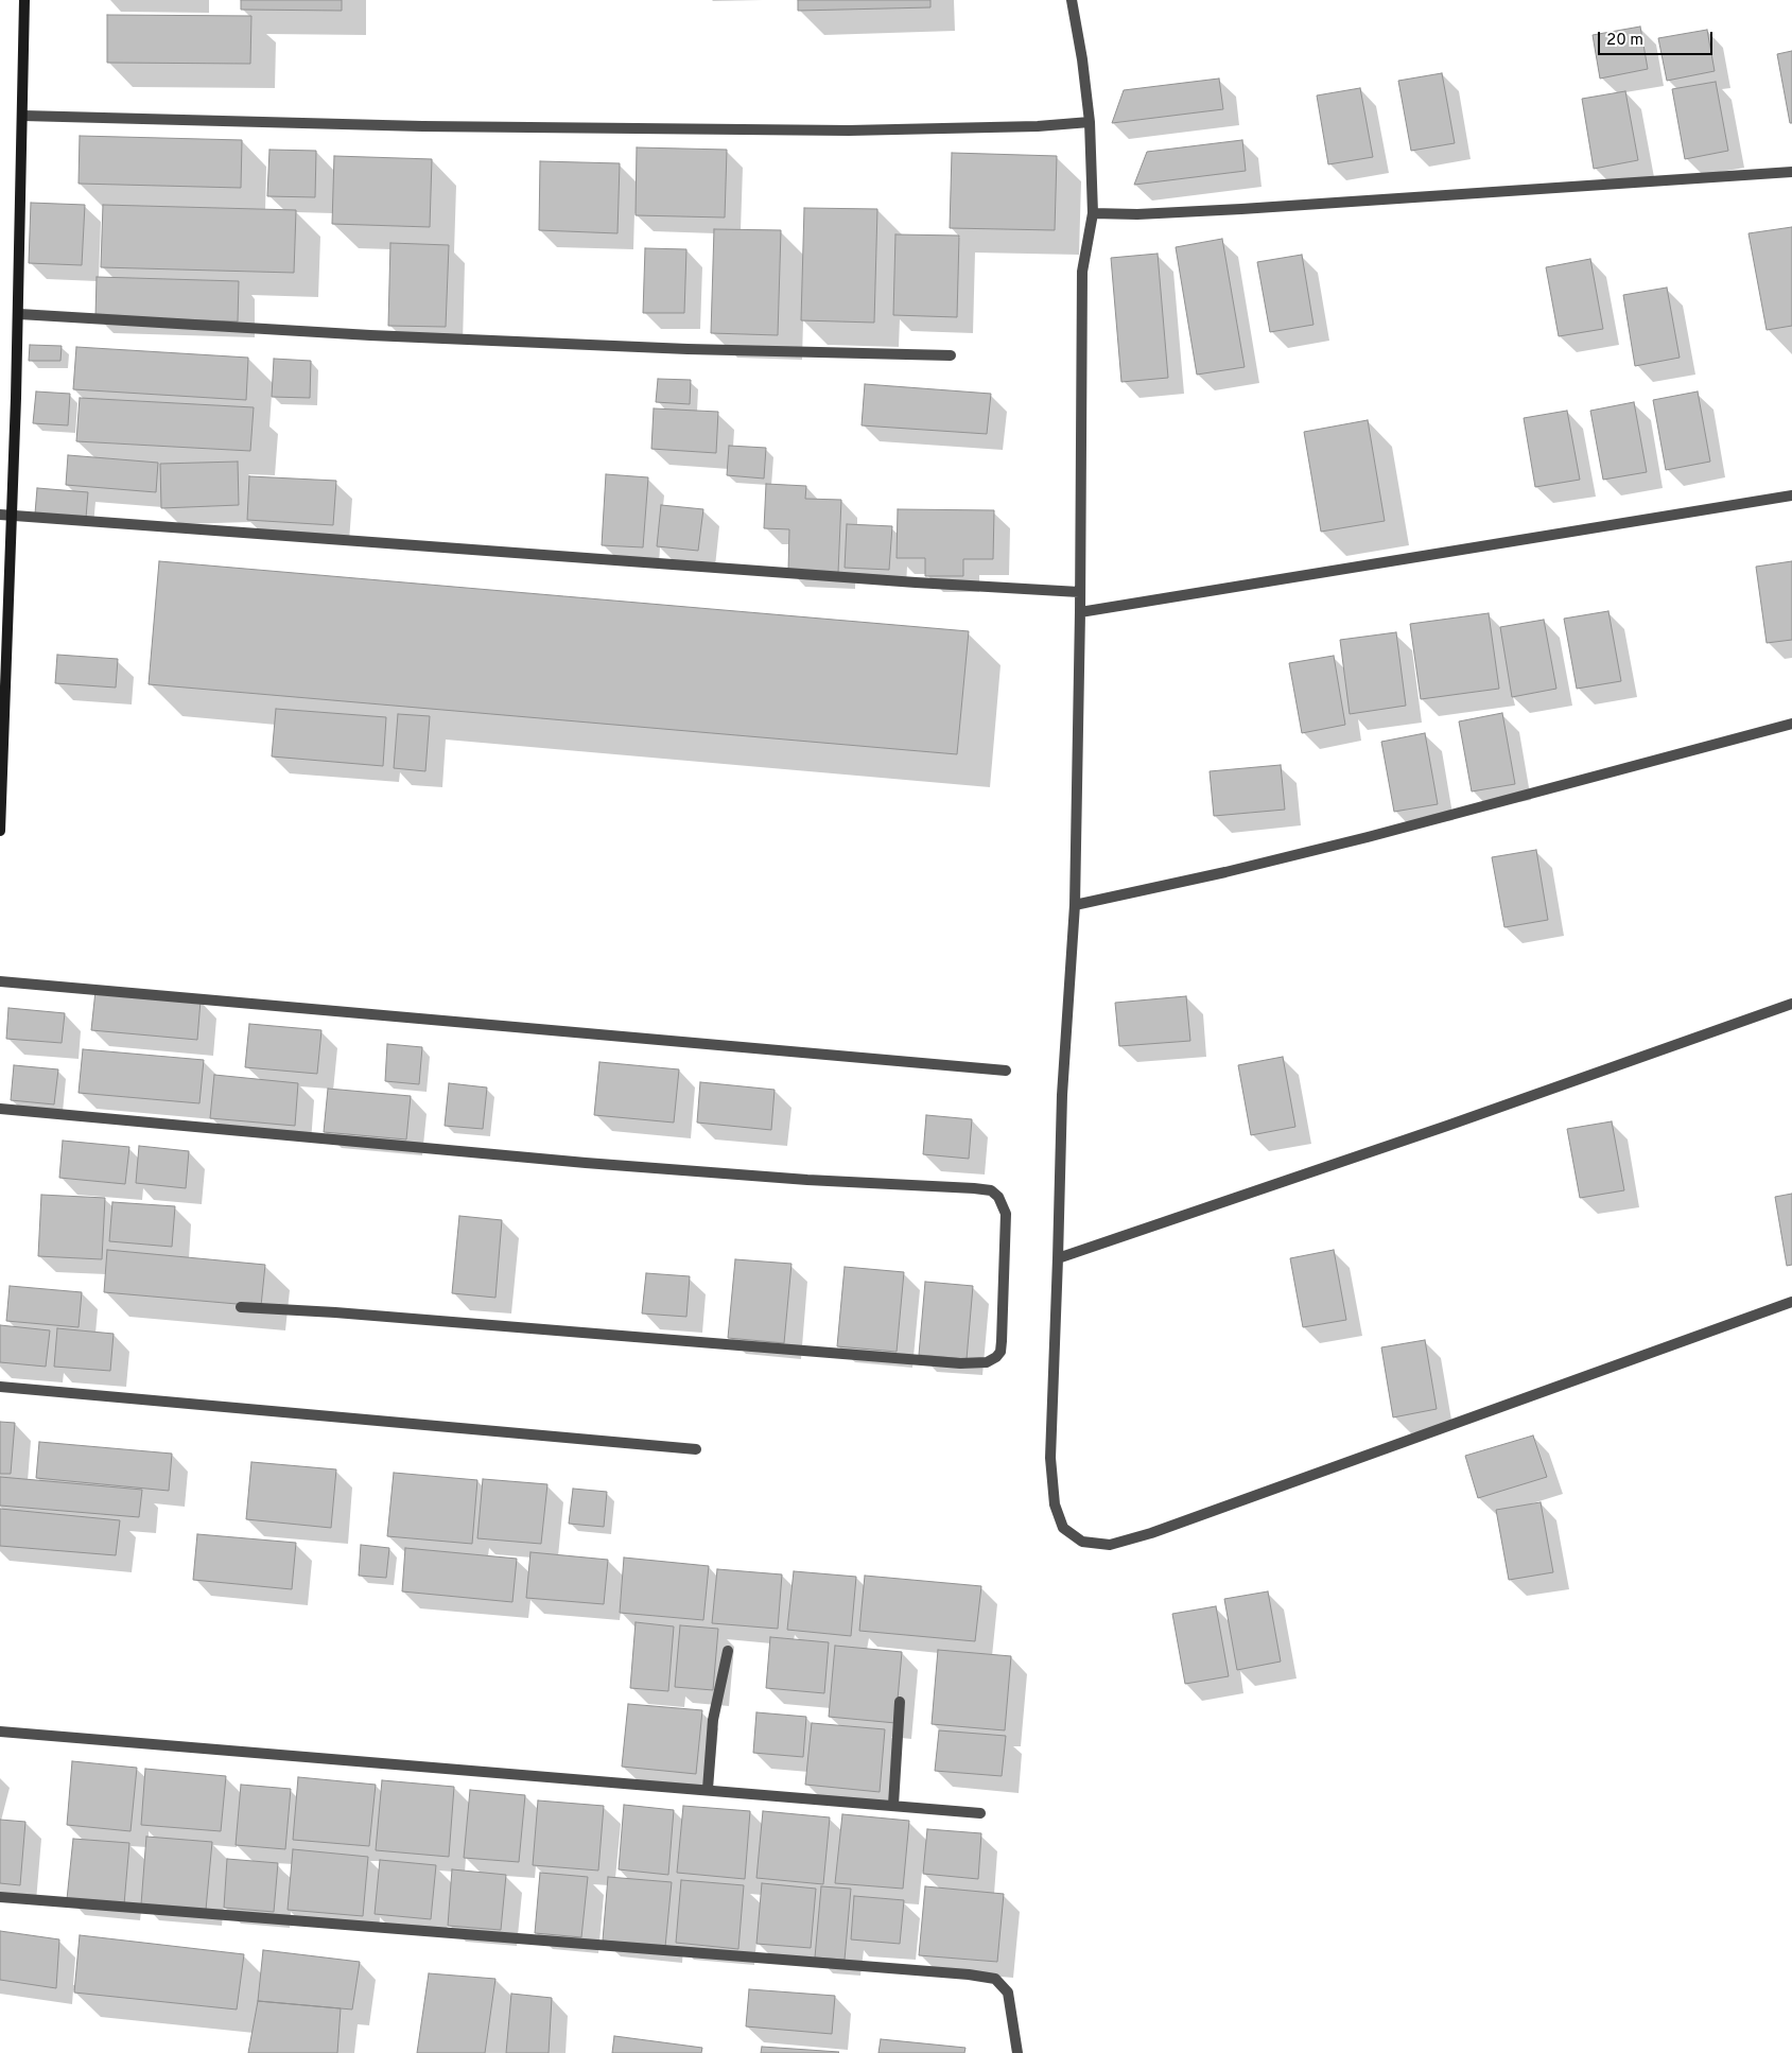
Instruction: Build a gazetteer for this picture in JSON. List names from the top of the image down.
{
  "scale_bar": "20 m"
}
